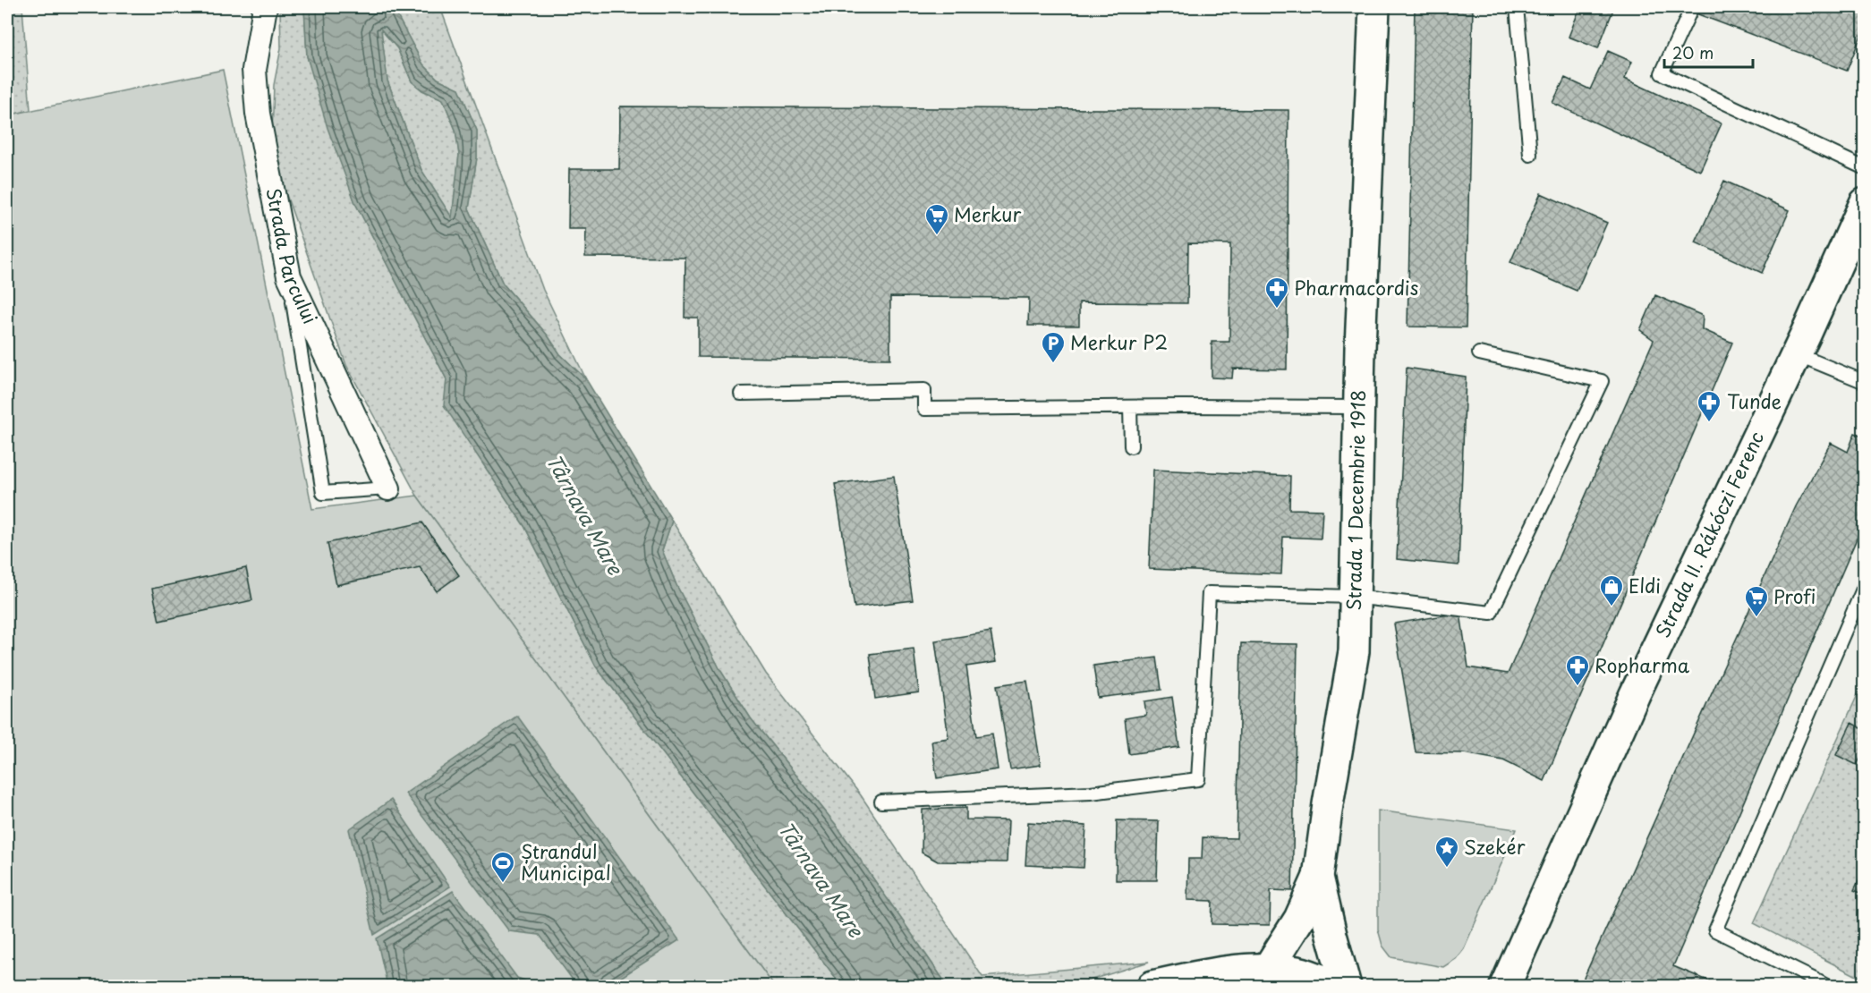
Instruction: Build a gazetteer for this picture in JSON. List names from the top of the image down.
{
  "streets": {
    "main road": ["Strada 1 Decembrie 1918", "Strada II. Rákóczi Ferenc"],
    "street": ["Strada Parcului"]
  },
  "water": ["Târnava Mare"],
  "places": {
    "supermarket": ["Merkur", "Profi"],
    "pharmacy": ["Pharmacordis", "Tunde", "Ropharma"],
    "parking": ["Merkur P2"],
    "shop": ["Eldi"],
    "place": ["Szekér"],
    "sports": ["Ștrandul Municipal"]
  },
  "scale_bar": "20 m"
}
